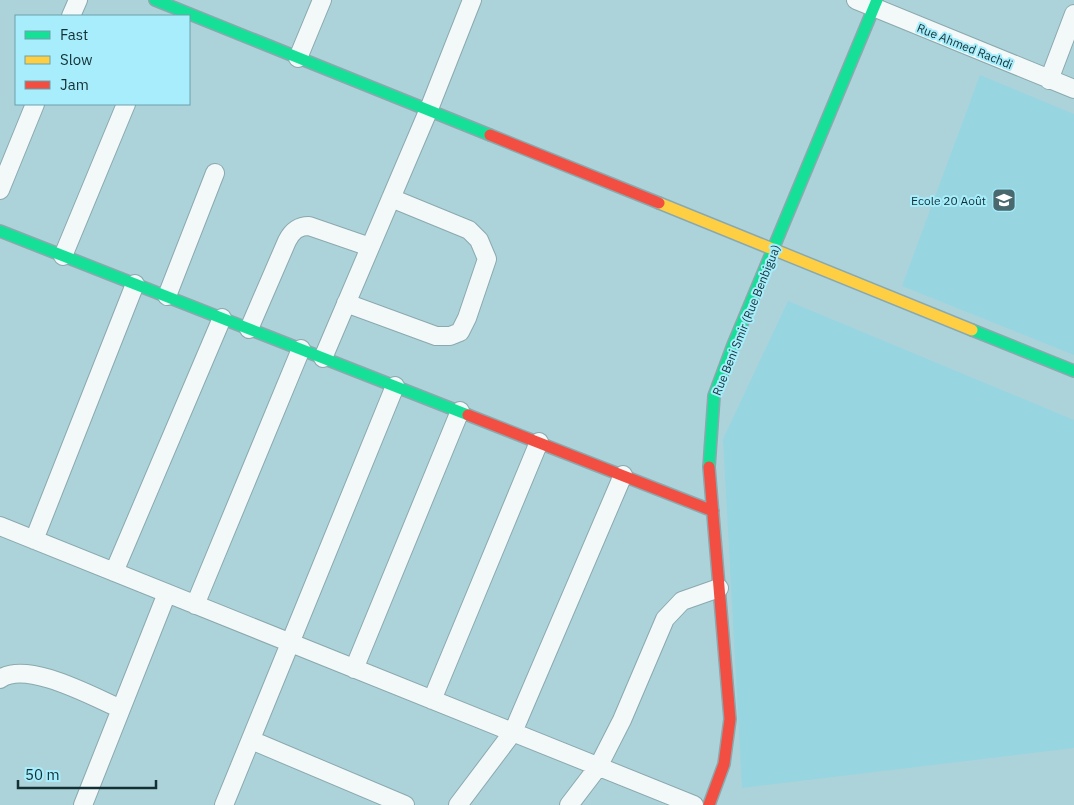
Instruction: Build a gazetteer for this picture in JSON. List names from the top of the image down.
{
  "streets": {
    "street": ["Rue Ahmed Rachdi", "Rue Beni Smir (Rue Benbigua)"]
  },
  "crossings": [
    ["Rue Ahmed Rachdi", "Rue Beni Smir (Rue Benbigua)"]
  ],
  "places": {
    "school or university": ["Ecole 20 Août"]
  },
  "legend": ["Fast", "Slow", "Jam"],
  "scale_bar": "50 m"
}
